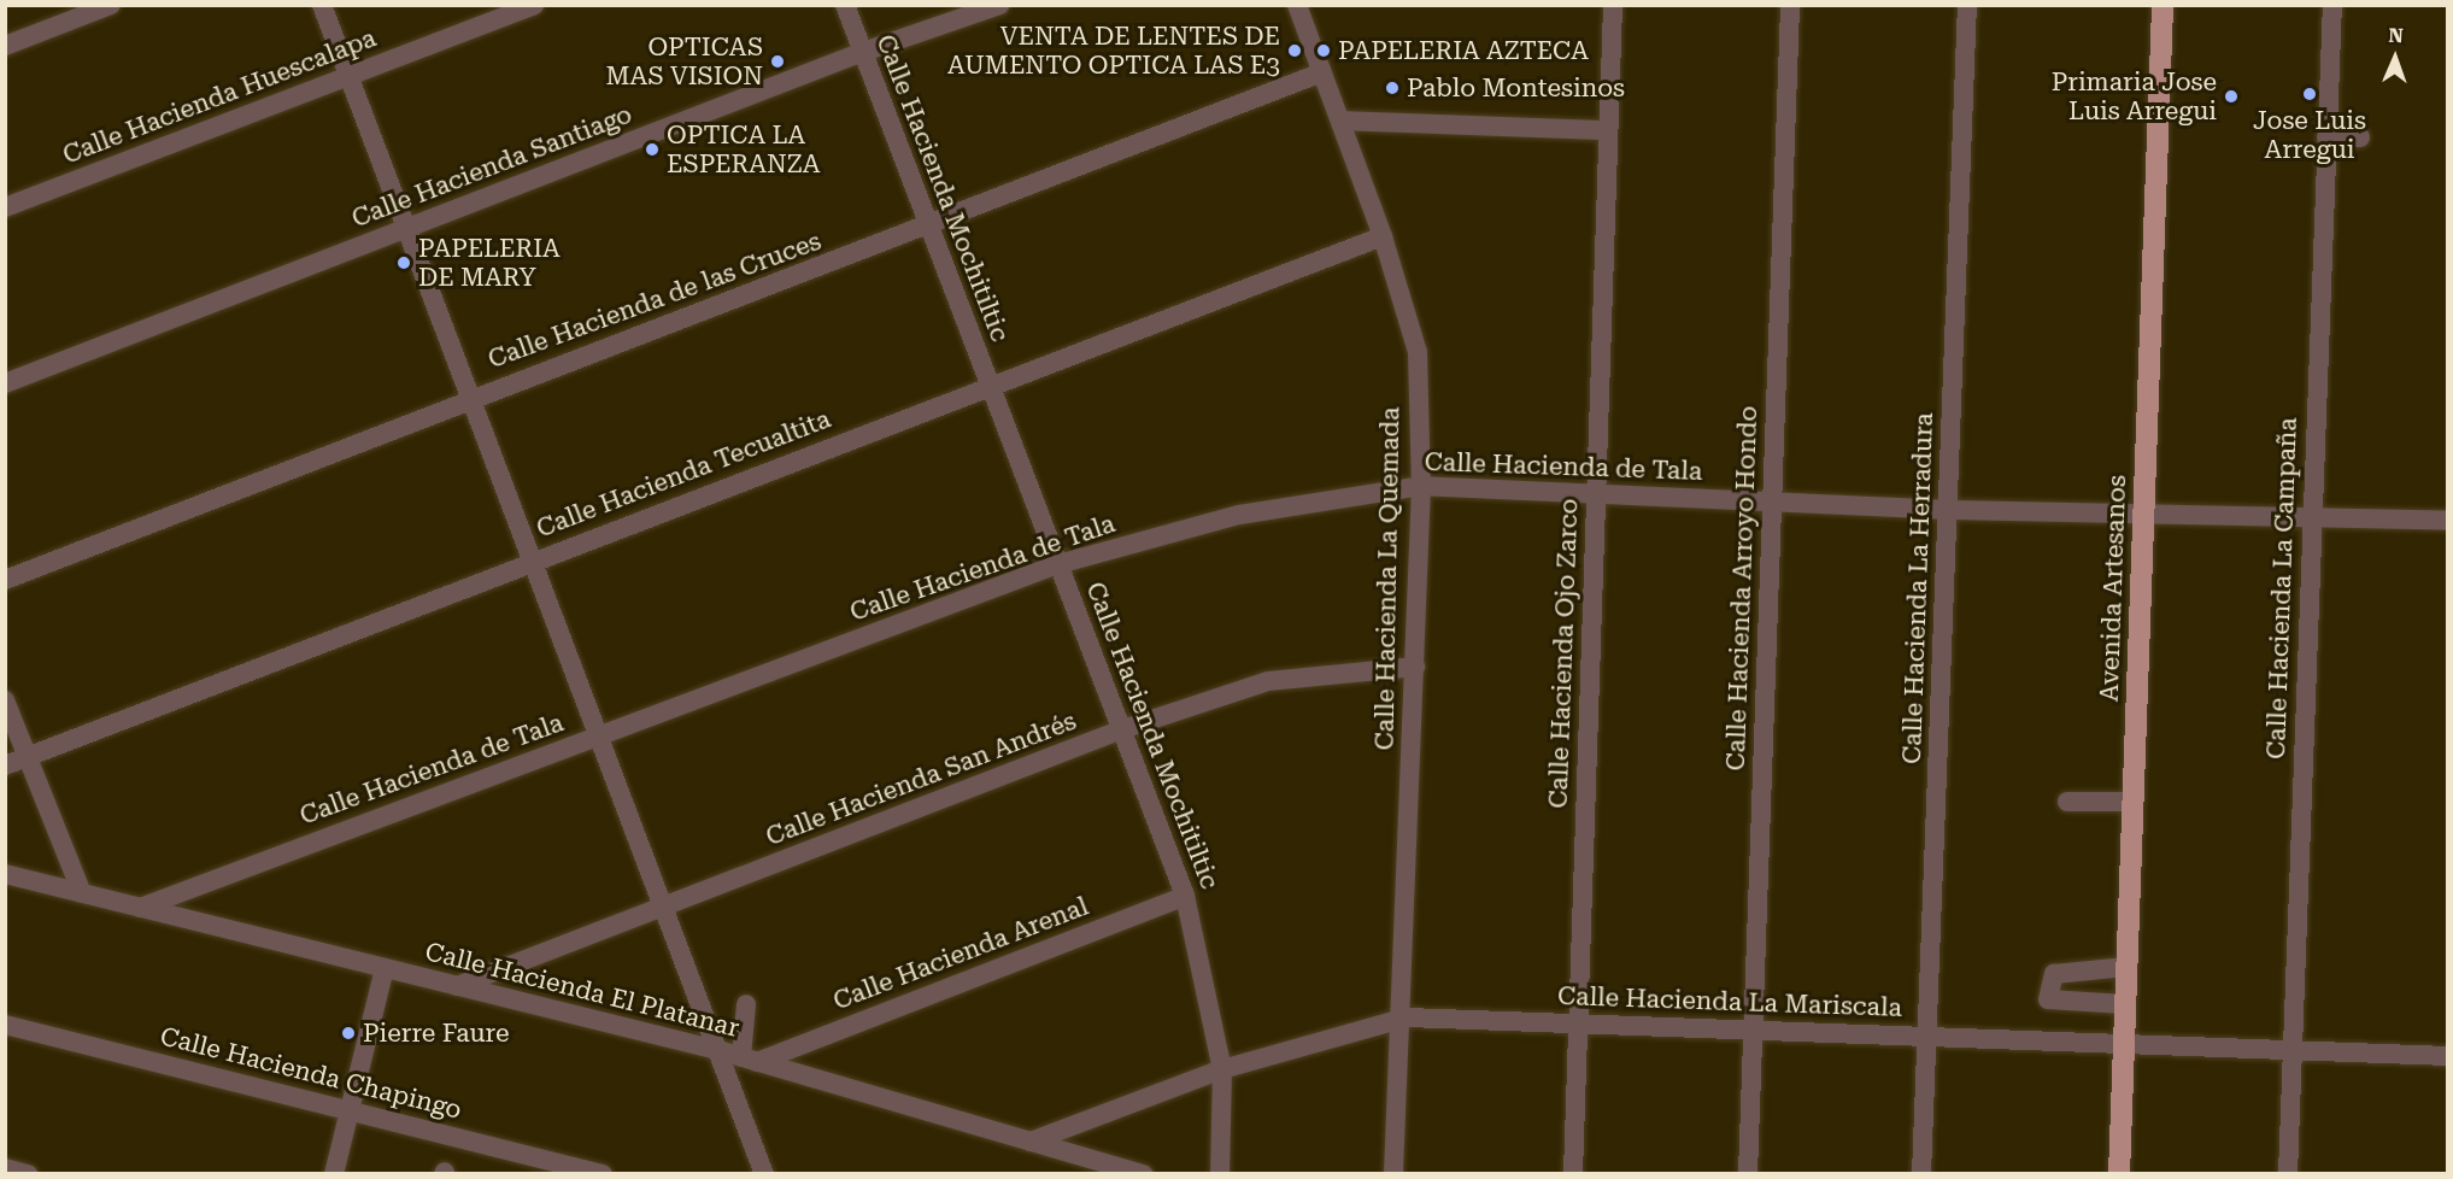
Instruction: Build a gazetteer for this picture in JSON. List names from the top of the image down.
{
  "streets": {
    "main road": ["Avenida Artesanos"],
    "street": [
      "Calle Hacienda Huescalapa",
      "Calle Hacienda Santiago",
      "Calle Hacienda Mochitiltic",
      "Calle Hacienda de las Cruces",
      "Calle Hacienda de Tala",
      "Calle Hacienda Tecualtita",
      "Calle Hacienda La Quemada",
      "Calle Hacienda Arroyo Hondo",
      "Calle Hacienda La Herradura",
      "Calle Hacienda La Campaña",
      "Calle Hacienda Ojo Zarco",
      "Calle Hacienda San Andrés",
      "Calle Hacienda Arenal",
      "Calle Hacienda El Platanar",
      "Calle Hacienda La Mariscala",
      "Calle Hacienda Chapingo"
    ]
  },
  "crossings": [
    ["Calle Hacienda Santiago", "Calle Hacienda Mochitiltic"],
    ["Calle Hacienda Mochitiltic", "Calle Hacienda de las Cruces"],
    ["Calle Hacienda Mochitiltic", "Calle Hacienda de Tala"],
    ["Calle Hacienda Mochitiltic", "Calle Hacienda Tecualtita"],
    ["Calle Hacienda Mochitiltic", "Calle Hacienda San Andrés"],
    ["Calle Hacienda Mochitiltic", "Calle Hacienda Arenal"],
    ["Calle Hacienda Mochitiltic", "Calle Hacienda La Mariscala"],
    ["Calle Hacienda de las Cruces", "Calle Hacienda La Quemada"],
    ["Calle Hacienda de Tala", "Calle Hacienda La Quemada"],
    ["Calle Hacienda de Tala", "Calle Hacienda Arroyo Hondo"],
    ["Calle Hacienda de Tala", "Calle Hacienda La Herradura"],
    ["Calle Hacienda de Tala", "Avenida Artesanos"],
    ["Calle Hacienda de Tala", "Calle Hacienda La Campaña"],
    ["Calle Hacienda de Tala", "Calle Hacienda Ojo Zarco"],
    ["Calle Hacienda de Tala", "Calle Hacienda El Platanar"],
    ["Calle Hacienda Tecualtita", "Calle Hacienda La Quemada"],
    ["Calle Hacienda La Quemada", "Calle Hacienda San Andrés"],
    ["Calle Hacienda La Quemada", "Calle Hacienda La Mariscala"],
    ["Calle Hacienda Arroyo Hondo", "Calle Hacienda La Mariscala"],
    ["Calle Hacienda La Herradura", "Calle Hacienda La Mariscala"],
    ["Avenida Artesanos", "Calle Hacienda La Mariscala"],
    ["Calle Hacienda La Campaña", "Calle Hacienda La Mariscala"],
    ["Calle Hacienda Ojo Zarco", "Calle Hacienda La Mariscala"],
    ["Calle Hacienda San Andrés", "Calle Hacienda El Platanar"],
    ["Calle Hacienda Arenal", "Calle Hacienda El Platanar"],
    ["Calle Hacienda El Platanar", "Calle Hacienda La Mariscala"]
  ],
  "places": [
    "VENTA DE LENTES DE AUMENTO OPTICA LAS E3",
    "PAPELERIA AZTECA",
    "OPTICAS MAS VISION",
    "Pablo Montesinos",
    "Jose Luis Arregui",
    "Primaria Jose Luis Arregui",
    "OPTICA LA ESPERANZA",
    "PAPELERIA DE MARY",
    "Pierre Faure"
  ],
  "north": "top"
}
